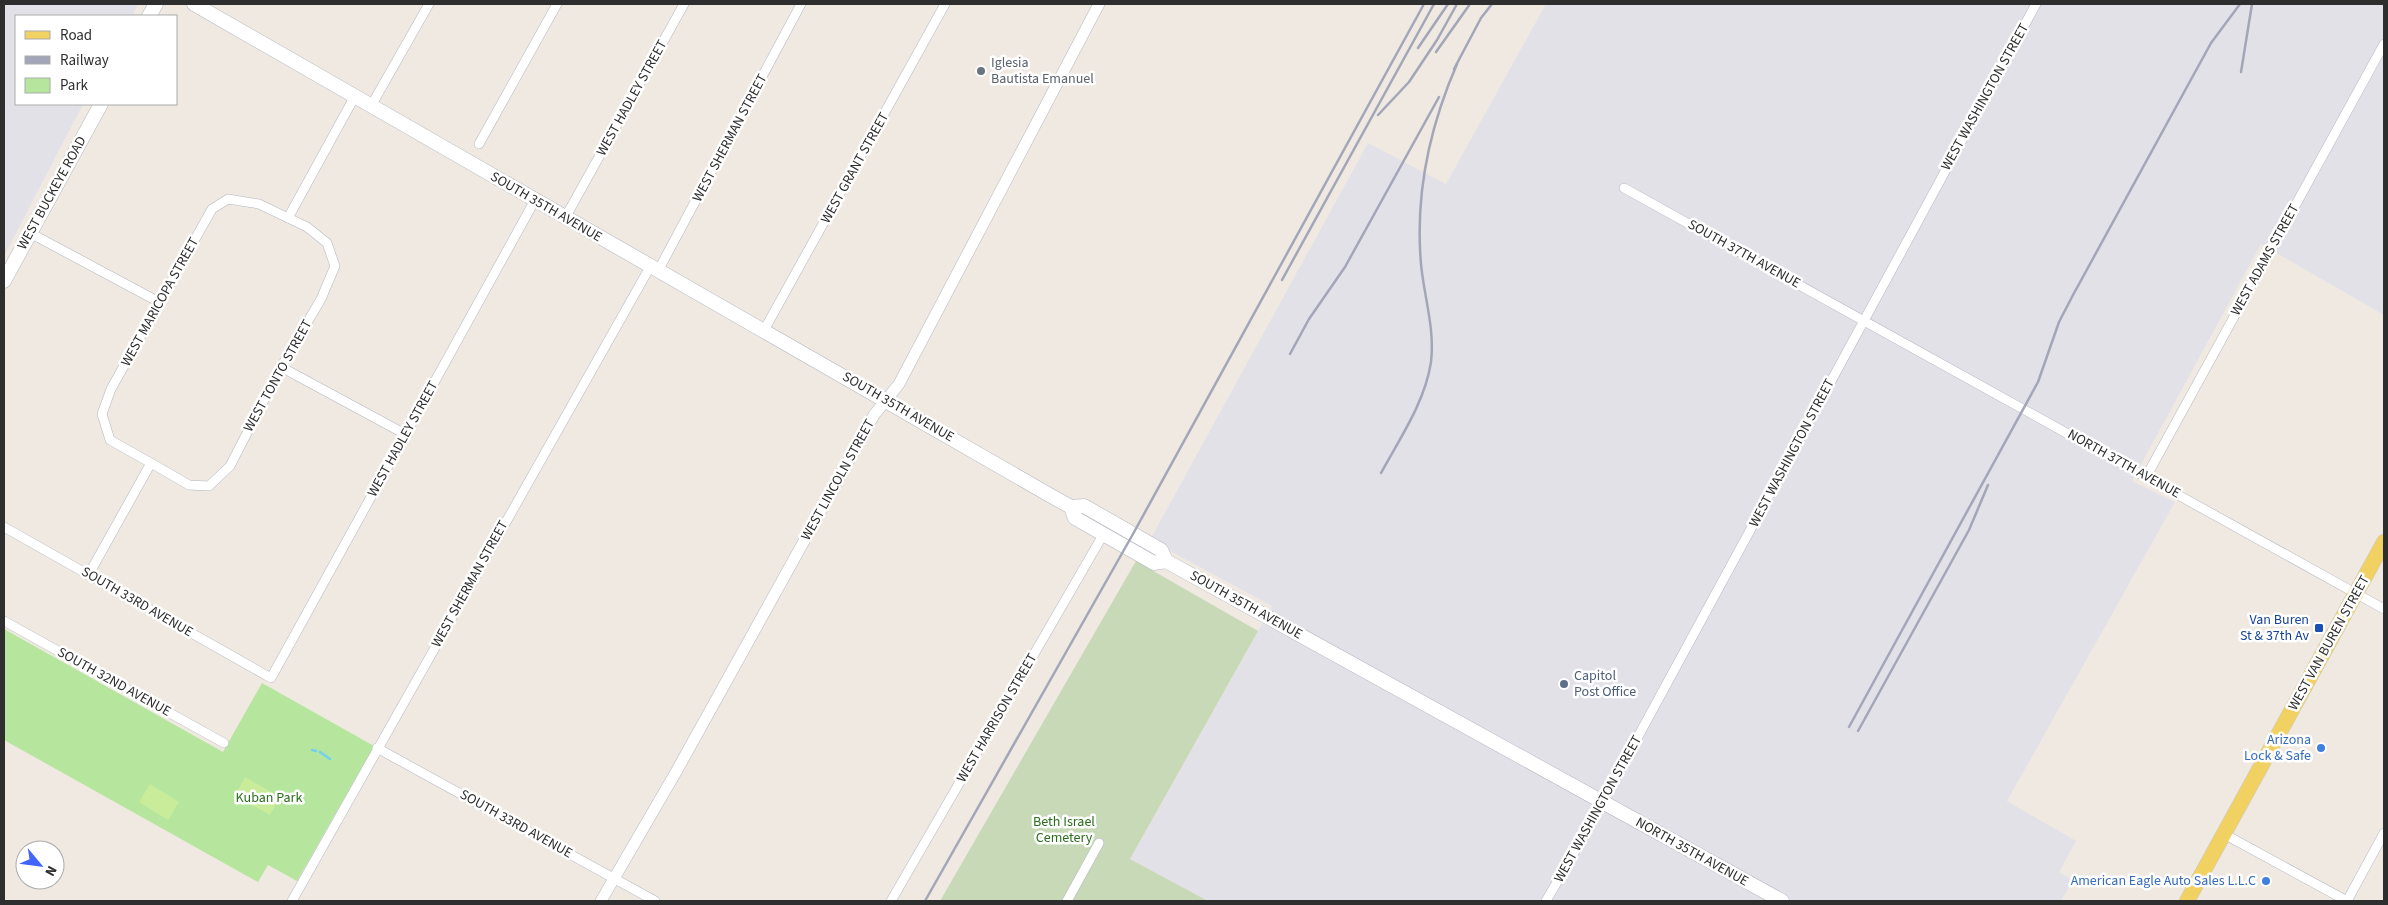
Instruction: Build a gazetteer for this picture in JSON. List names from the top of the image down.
{
  "streets": {
    "main road": [
      "WEST BUCKEYE ROAD",
      "SOUTH 35TH AVENUE",
      "WEST VAN BUREN STREET",
      "NORTH 35TH AVENUE"
    ],
    "street": [
      "WEST WASHINGTON STREET",
      "WEST HADLEY STREET",
      "WEST SHERMAN STREET",
      "WEST GRANT STREET",
      "SOUTH 37TH AVENUE",
      "WEST ADAMS STREET",
      "WEST MARICOPA STREET",
      "WEST TONTO STREET",
      "NORTH 37TH AVENUE",
      "WEST LINCOLN STREET",
      "SOUTH 33RD AVENUE",
      "SOUTH 32ND AVENUE",
      "WEST HARRISON STREET"
    ]
  },
  "crossings": [
    ["WEST WASHINGTON STREET", "SOUTH 35TH AVENUE"],
    ["WEST WASHINGTON STREET", "SOUTH 37TH AVENUE"],
    ["WEST WASHINGTON STREET", "NORTH 37TH AVENUE"],
    ["WEST WASHINGTON STREET", "NORTH 35TH AVENUE"],
    ["WEST HADLEY STREET", "SOUTH 35TH AVENUE"],
    ["WEST HADLEY STREET", "SOUTH 33RD AVENUE"],
    ["WEST SHERMAN STREET", "SOUTH 35TH AVENUE"],
    ["WEST SHERMAN STREET", "SOUTH 33RD AVENUE"],
    ["WEST GRANT STREET", "SOUTH 35TH AVENUE"],
    ["SOUTH 35TH AVENUE", "WEST LINCOLN STREET"],
    ["SOUTH 35TH AVENUE", "NORTH 35TH AVENUE"],
    ["SOUTH 37TH AVENUE", "NORTH 37TH AVENUE"],
    ["WEST ADAMS STREET", "NORTH 37TH AVENUE"],
    ["WEST MARICOPA STREET", "WEST TONTO STREET"],
    ["NORTH 37TH AVENUE", "WEST VAN BUREN STREET"],
    ["WEST LINCOLN STREET", "SOUTH 33RD AVENUE"]
  ],
  "parks": ["Kuban Park", "Beth Israel Cemetery"],
  "places": {
    "other": [
      "Iglesia Bautista Emanuel",
      "Capitol Post Office",
      "Arizona Lock & Safe",
      "American Eagle Auto Sales L.L.C"
    ],
    "transit": ["Van Buren St & 37th Av"]
  },
  "legend": ["Road", "Railway", "Park"],
  "north": "bottom right"
}
